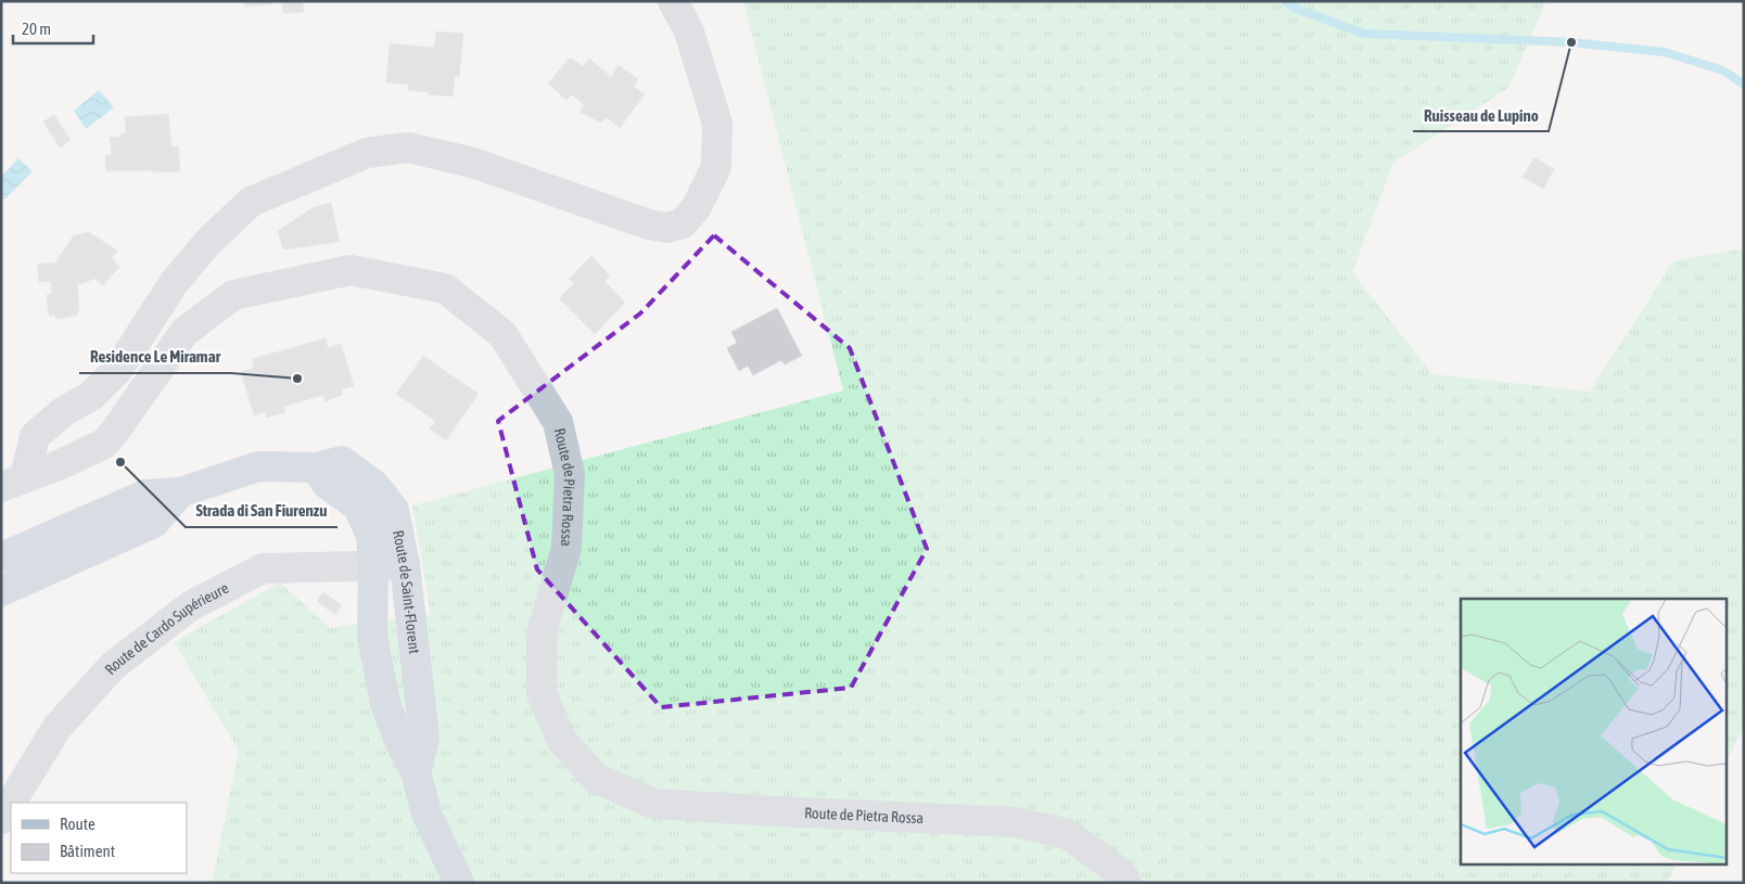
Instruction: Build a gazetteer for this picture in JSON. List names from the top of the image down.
{
  "streets": {
    "main road": ["Route de Saint-Florent"],
    "street": ["Route de Pietra Rossa", "Route de Cardo Supérieure"]
  },
  "crossings": [
    ["Route de Saint-Florent", "Route de Cardo Supérieure"]
  ],
  "places": ["Ruisseau de Lupino", "Residence Le Miramar", "Strada di San Fiurenzu"],
  "legend": ["Route", "Bâtiment"],
  "scale_bar": "20 m"
}
